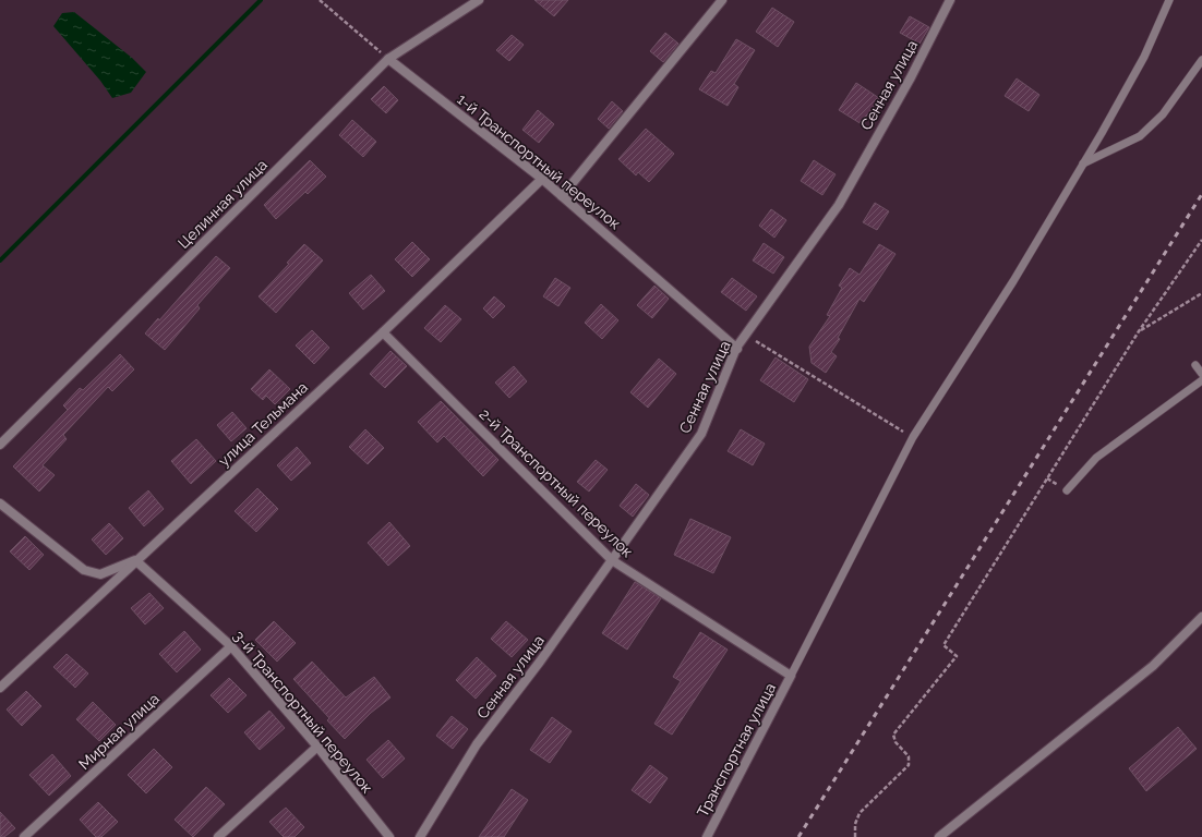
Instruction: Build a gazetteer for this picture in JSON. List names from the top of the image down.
{
  "streets": {
    "street": [
      "Сенная улица",
      "1-й Транспортный переулок",
      "Целинная улица",
      "улица Тельмана",
      "2-й Транспортный переулок",
      "3-й Транспортный переулок",
      "Мирная улица",
      "Транспортная улица"
    ]
  },
  "crossings": [
    ["Сенная улица", "1-й Транспортный переулок"],
    ["Сенная улица", "2-й Транспортный переулок"],
    ["1-й Транспортный переулок", "Целинная улица"],
    ["1-й Транспортный переулок", "улица Тельмана"],
    ["улица Тельмана", "2-й Транспортный переулок"],
    ["улица Тельмана", "3-й Транспортный переулок"],
    ["2-й Транспортный переулок", "Транспортная улица"],
    ["3-й Транспортный переулок", "Мирная улица"]
  ]
}
